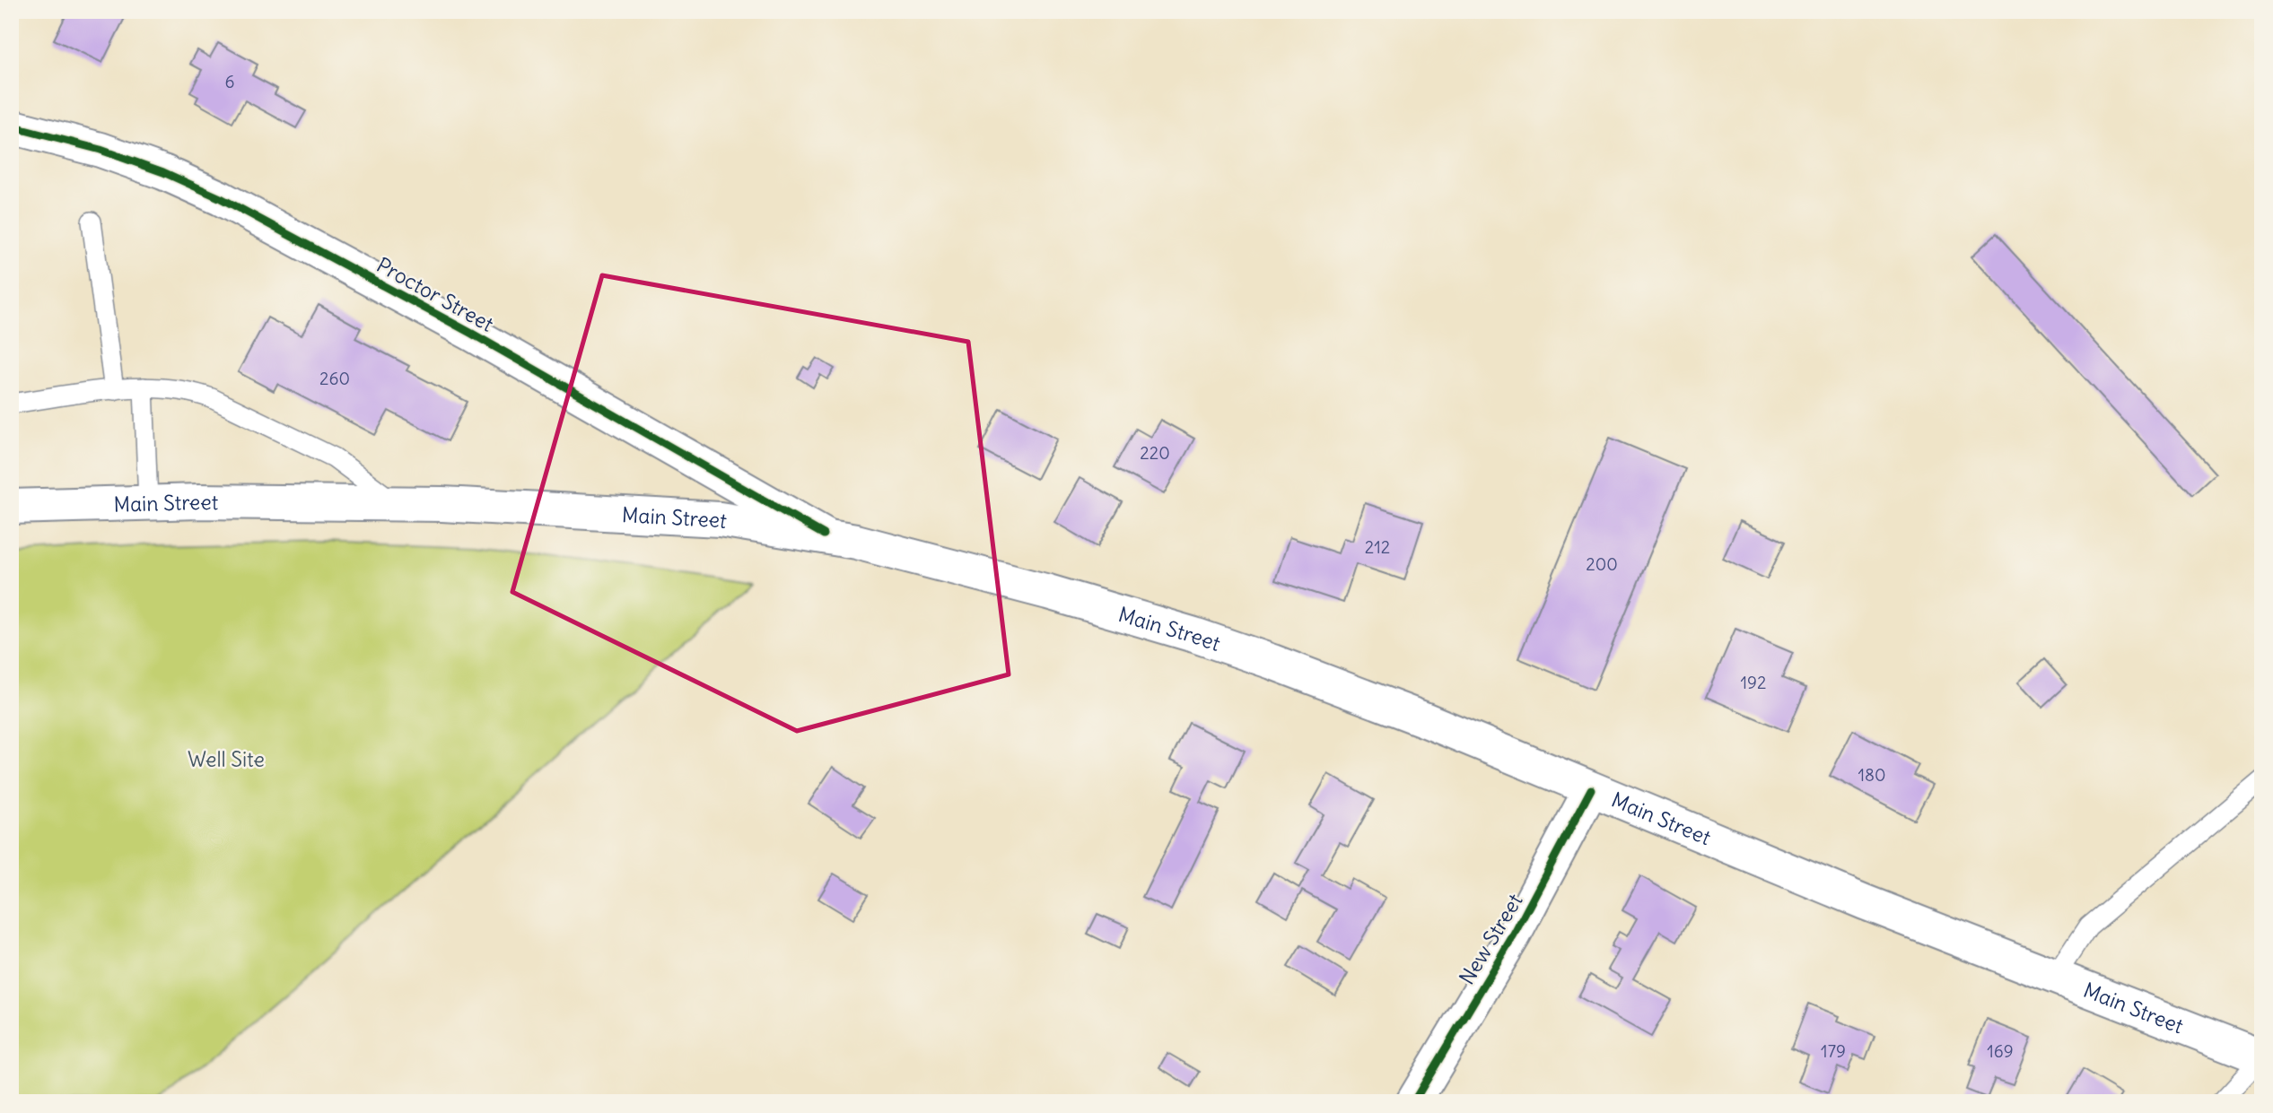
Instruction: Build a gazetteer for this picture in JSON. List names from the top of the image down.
{
  "streets": {
    "main road": ["Proctor Street", "Main Street", "New Street"]
  },
  "crossings": [
    ["Proctor Street", "Main Street"],
    ["Main Street", "New Street"]
  ],
  "parks": ["Well Site"],
  "house_numbers": [
    "6",
    "260",
    "220",
    "212",
    "200",
    "192",
    "180",
    "179",
    "169"
  ]
}
